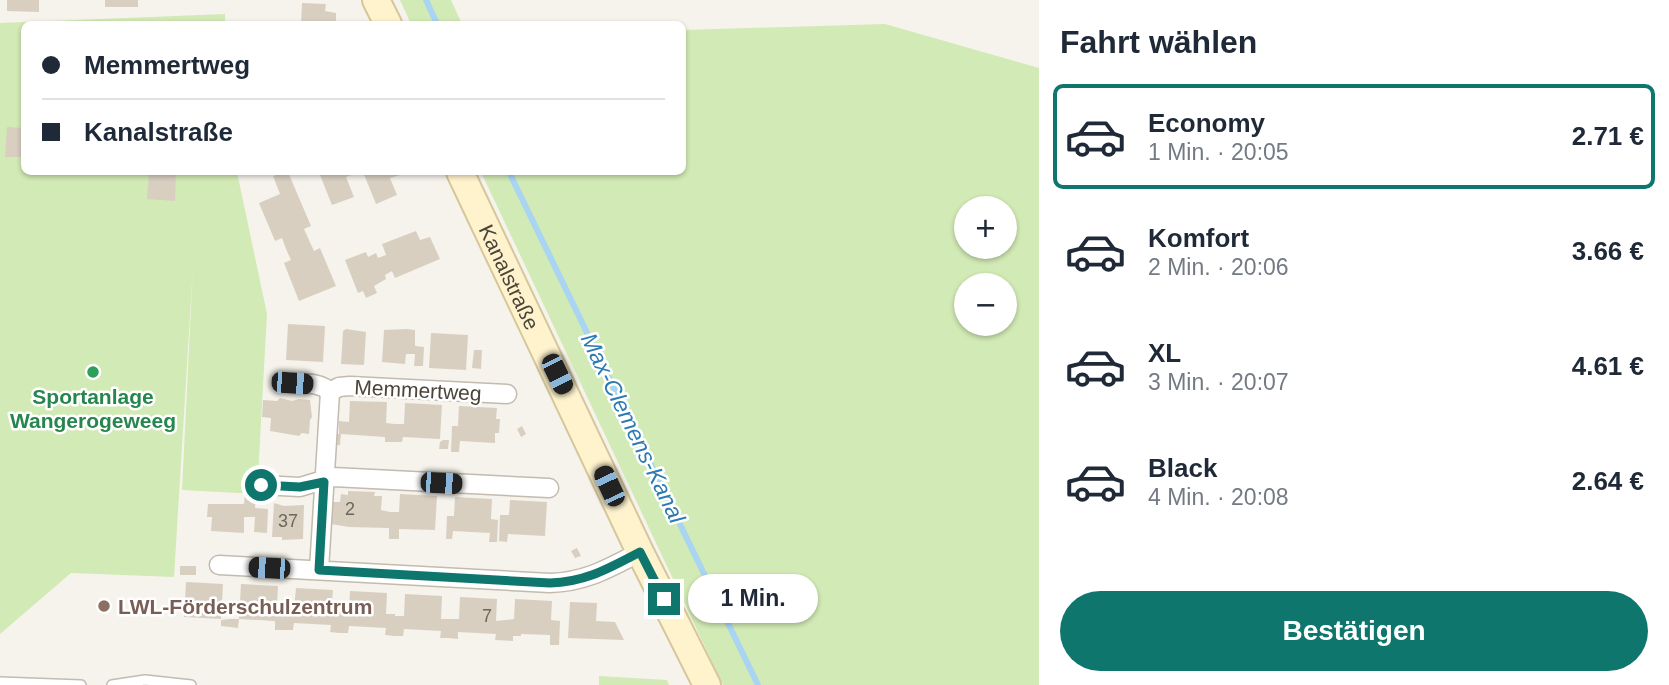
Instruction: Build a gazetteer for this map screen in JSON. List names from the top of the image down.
{
  "streets": {
    "main road": ["Kanalstraße"],
    "street": ["Memmertweg"]
  },
  "water": ["Max-Clemens-Kanal"],
  "places": ["Sportanlage Wangerogeweeg", "LWL-Förderschulzentrum"],
  "house_numbers": ["2", "37", "7"],
  "page": {
    "heading": "Fahrt wählen",
    "banner": ["Memmertweg", "Kanalstraße"],
    "list": [
      {
        "name": "Economy",
        "note": "1 Min. · 20:05",
        "value": "2.71 €"
      },
      {
        "name": "Komfort",
        "note": "2 Min. · 20:06",
        "value": "3.66 €"
      },
      {
        "name": "XL",
        "note": "3 Min. · 20:07",
        "value": "4.61 €"
      },
      {
        "name": "Black",
        "note": "4 Min. · 20:08",
        "value": "2.64 €"
      }
    ],
    "map_buttons": ["+", "−"],
    "bubble": "1 Min.",
    "buttons": "Bestätigen"
  }
}
